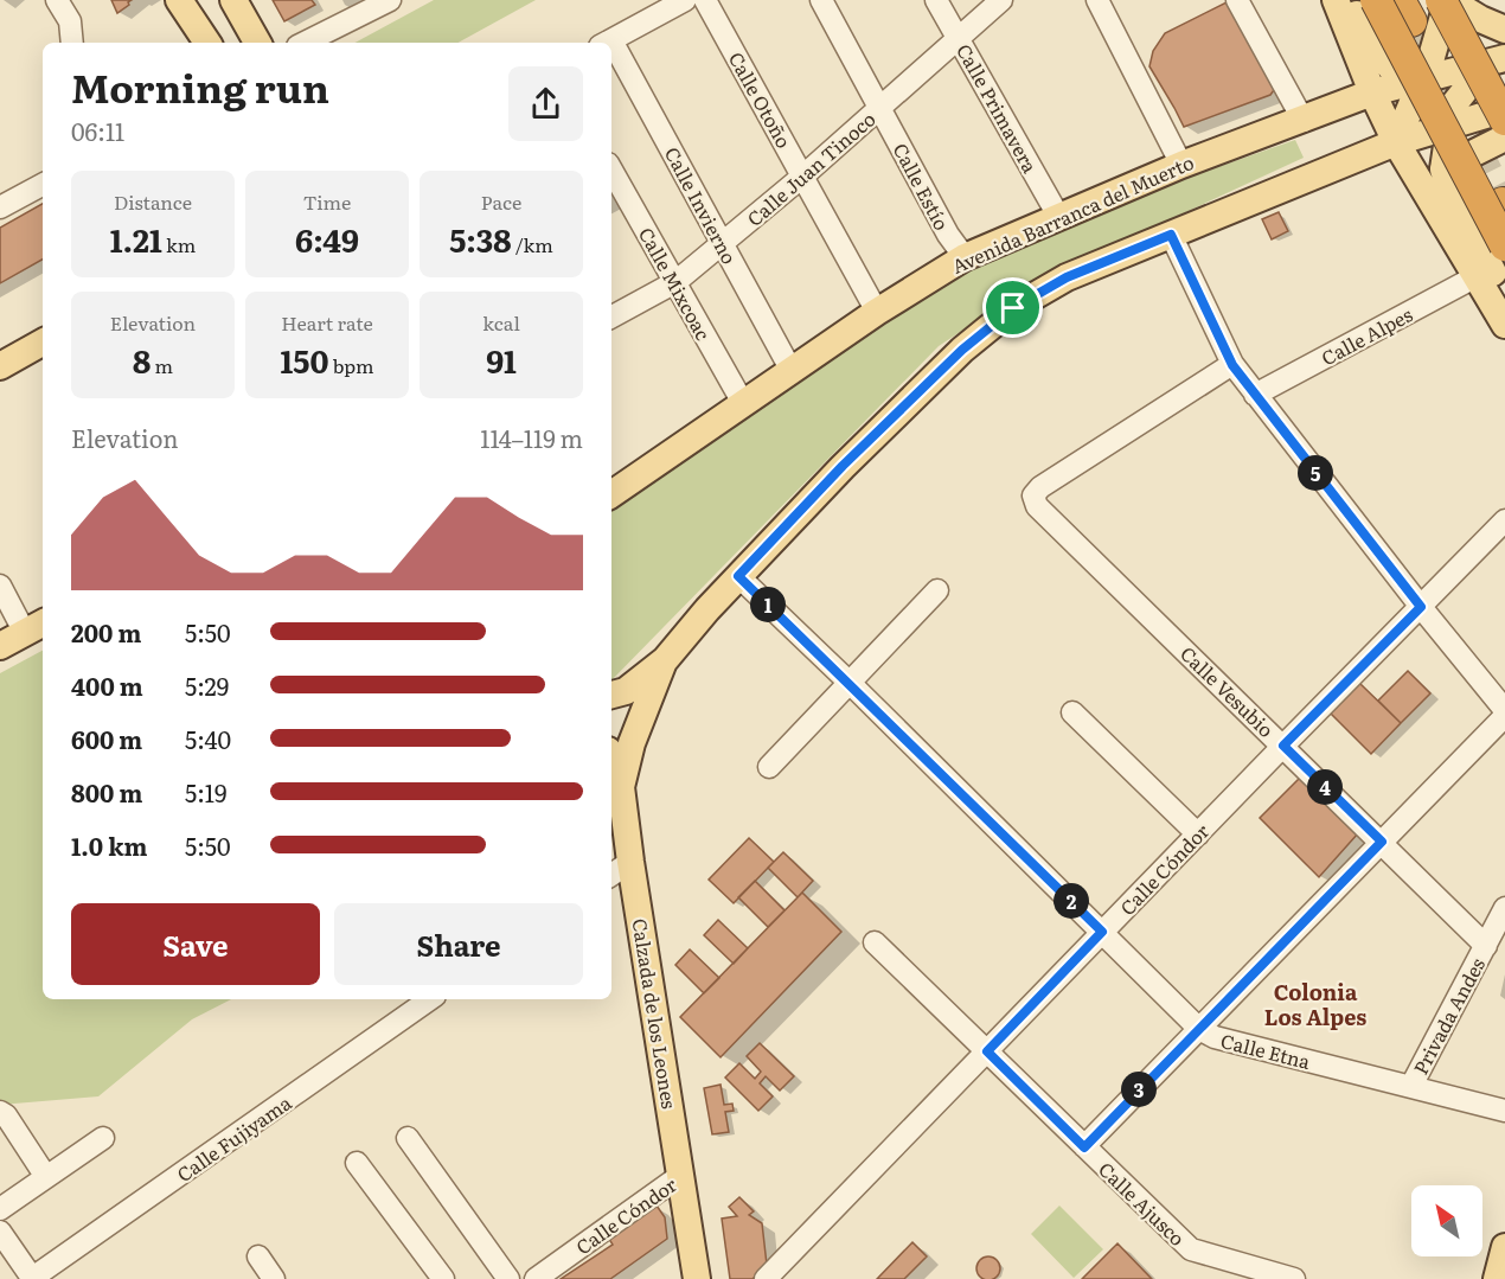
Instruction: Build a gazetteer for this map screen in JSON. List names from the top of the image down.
{
  "streets": {
    "main road": ["Avenida Barranca del Muerto", "Calzada de los Leones"],
    "street": [
      "Calle Otoño",
      "Calle Primavera",
      "Calle Juan Tinoco",
      "Calle Estío",
      "Calle Invierno",
      "Calle Mixcoac",
      "Calle Alpes",
      "Calle Vesubio",
      "Calle Cóndor",
      "Privada Andes",
      "Calle Etna",
      "Calle Fujiyama",
      "Calle Ajusco"
    ]
  },
  "crossings": [
    ["Calle Otoño", "Calle Juan Tinoco"],
    ["Calle Otoño", "Avenida Barranca del Muerto"],
    ["Calle Primavera", "Calle Juan Tinoco"],
    ["Calle Primavera", "Avenida Barranca del Muerto"],
    ["Calle Juan Tinoco", "Calle Estío"],
    ["Calle Juan Tinoco", "Calle Invierno"],
    ["Calle Juan Tinoco", "Calle Mixcoac"],
    ["Calle Estío", "Avenida Barranca del Muerto"],
    ["Calle Invierno", "Avenida Barranca del Muerto"],
    ["Avenida Barranca del Muerto", "Calle Mixcoac"],
    ["Calle Vesubio", "Calle Cóndor"],
    ["Calle Vesubio", "Privada Andes"],
    ["Calle Cóndor", "Calzada de los Leones"],
    ["Calle Cóndor", "Calle Etna"],
    ["Calle Cóndor", "Calle Ajusco"],
    ["Privada Andes", "Calle Etna"]
  ],
  "districts": ["Colonia Los Alpes"],
  "north": "top left",
  "page": {
    "heading": ["Morning run", "06:11"],
    "stats": [
      ["Distance", "1.21 km"],
      ["Time", "6:49"],
      ["Pace", "5:38 /km"],
      ["Elevation", "8 m"],
      ["Heart rate", "150 bpm"],
      ["kcal", "91"]
    ],
    "chart": ["Elevation", "114–119 m"],
    "pins": [
      "5",
      "1",
      "4",
      "2",
      "3"
    ],
    "list": [
      {
        "name": "200 m",
        "note": "5:50"
      },
      {
        "name": "400 m",
        "note": "5:29"
      },
      {
        "name": "600 m",
        "note": "5:40"
      },
      {
        "name": "800 m",
        "note": "5:19"
      },
      {
        "name": "1.0 km",
        "note": "5:50"
      }
    ],
    "buttons": ["Save", "Share"]
  }
}
